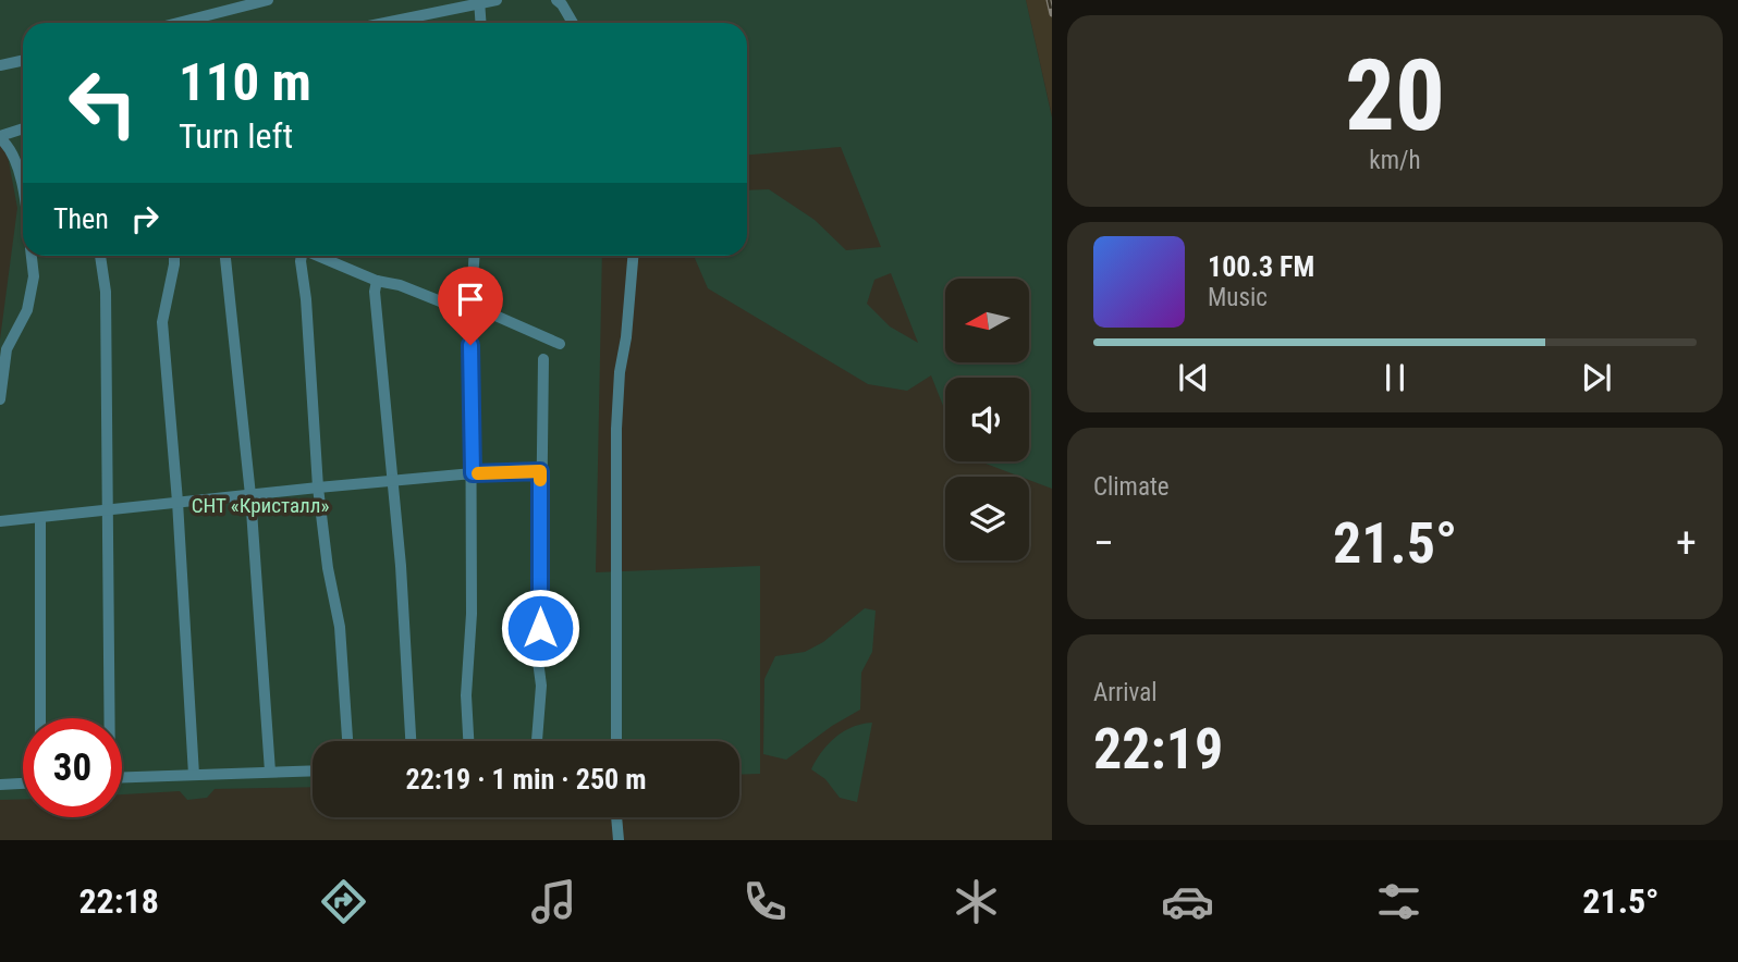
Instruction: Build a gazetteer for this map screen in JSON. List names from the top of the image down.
{
  "parks": ["СНТ «Кристалл»"],
  "north": "left",
  "page": {
    "tile": [
      ["20", "km/h"],
      "Climate",
      ["Arrival", "22:19"]
    ],
    "turn": ["110 m", "Turn left"],
    "then": "Then",
    "song": ["100.3 FM", "Music"],
    "heat": ["−", "21.5°", "+"],
    "limit": "30",
    "trip": "22:19 · 1 min · 250 m",
    "tabs": ["22:18", "21.5°"]
  }
}
